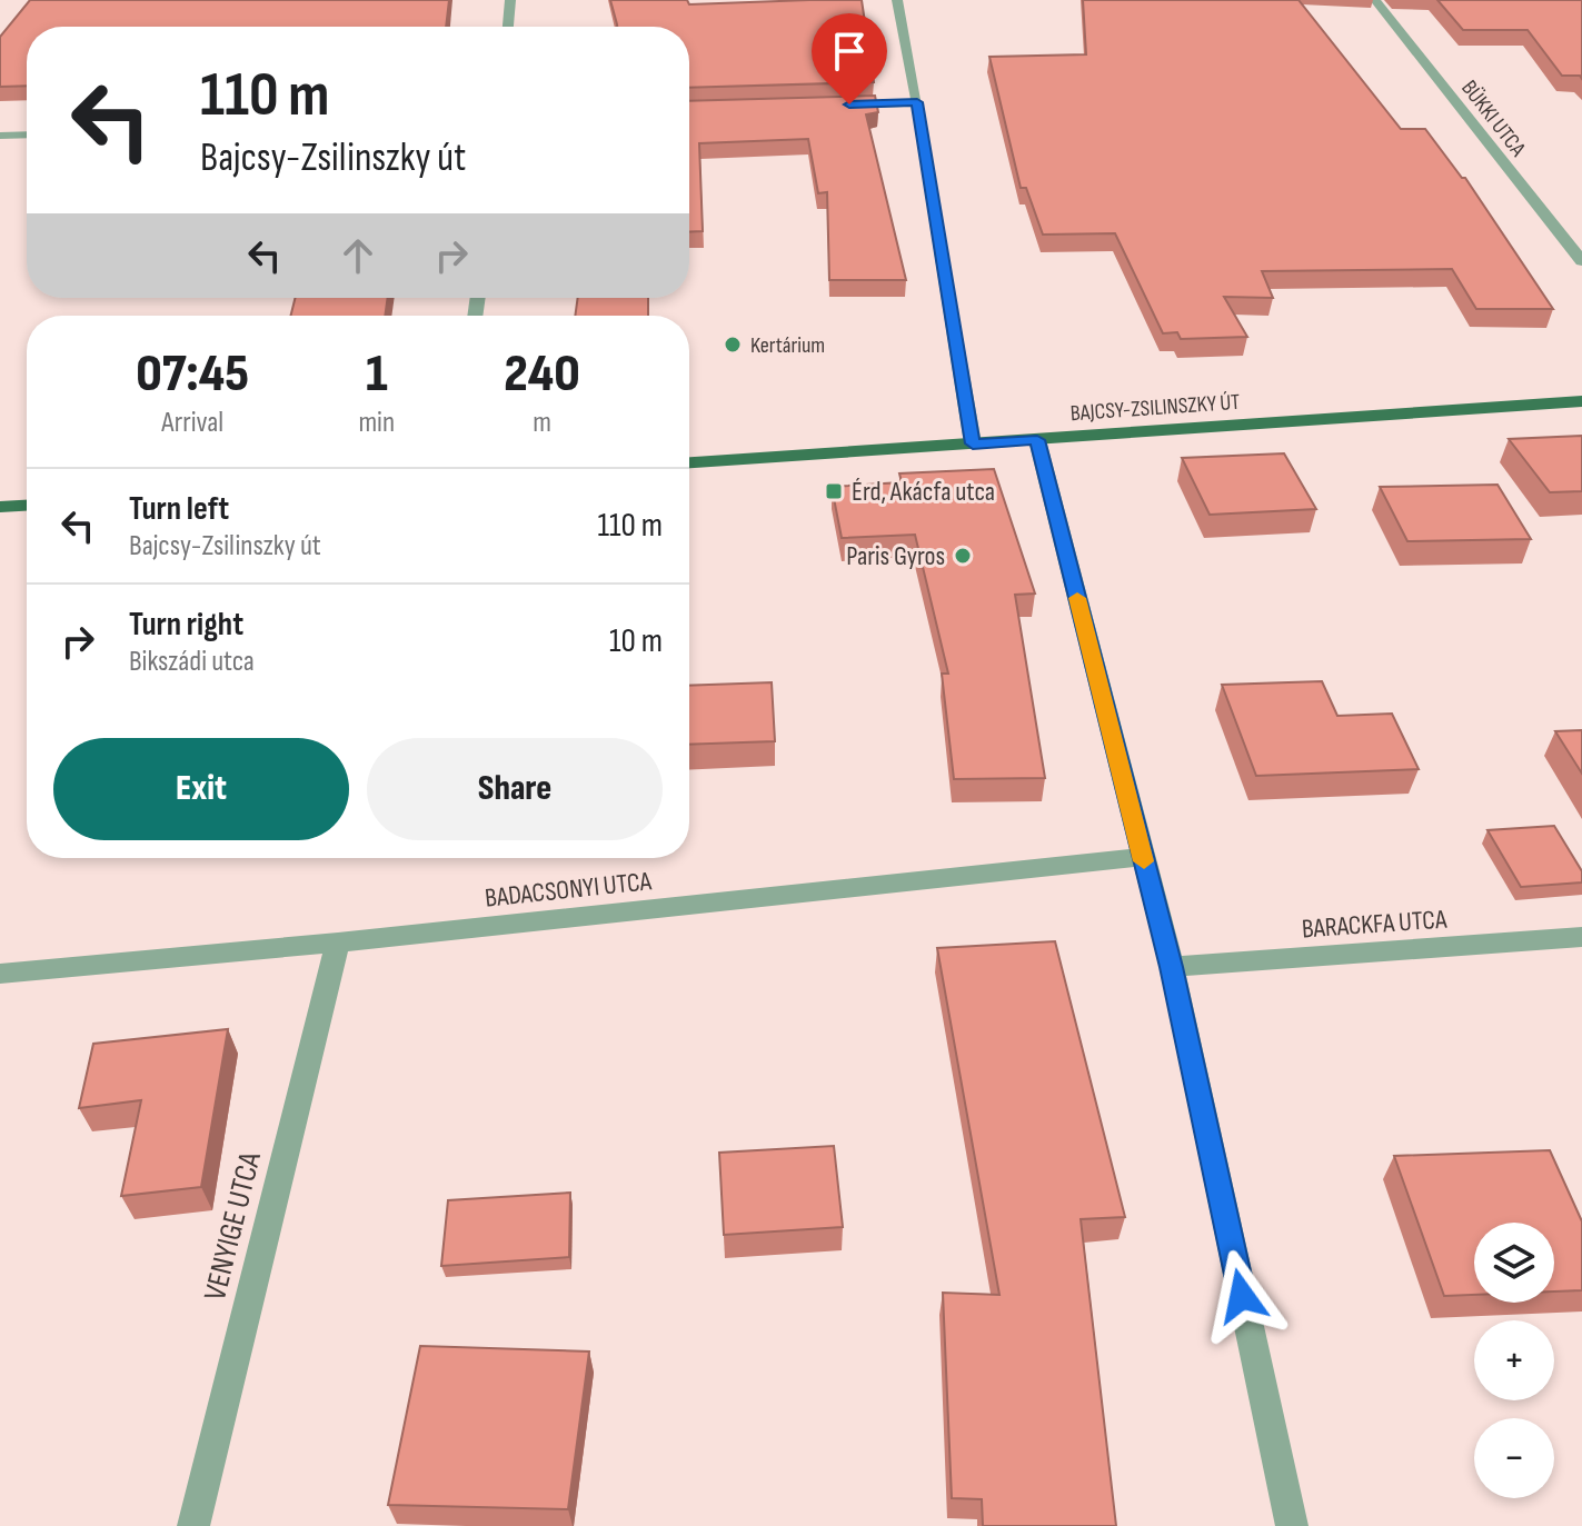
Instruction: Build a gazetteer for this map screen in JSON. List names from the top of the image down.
{
  "streets": {
    "main road": ["BAJCSY-ZSILINSZKY ÚT"],
    "street": [
      "BÜKKI UTCA",
      "BADACSONYI UTCA",
      "BARACKFA UTCA",
      "VENYIGE UTCA"
    ]
  },
  "crossings": [
    ["BADACSONYI UTCA", "VENYIGE UTCA"]
  ],
  "places": {
    "other": ["Kertárium", "Paris Gyros"],
    "transit": ["Érd, Akácfa utca"]
  },
  "page": {
    "turn": ["110 m", "Bajcsy-Zsilinszky út"],
    "eta": [
      "07:45",
      "Arrival",
      "1",
      "min",
      "240",
      "m"
    ],
    "list": [
      {
        "name": "Turn left",
        "note": "Bajcsy-Zsilinszky út",
        "value": "110 m"
      },
      {
        "name": "Turn right",
        "note": "Bikszádi utca",
        "value": "10 m"
      }
    ],
    "buttons": ["Exit", "Share"],
    "map_buttons": ["+", "−"]
  }
}
